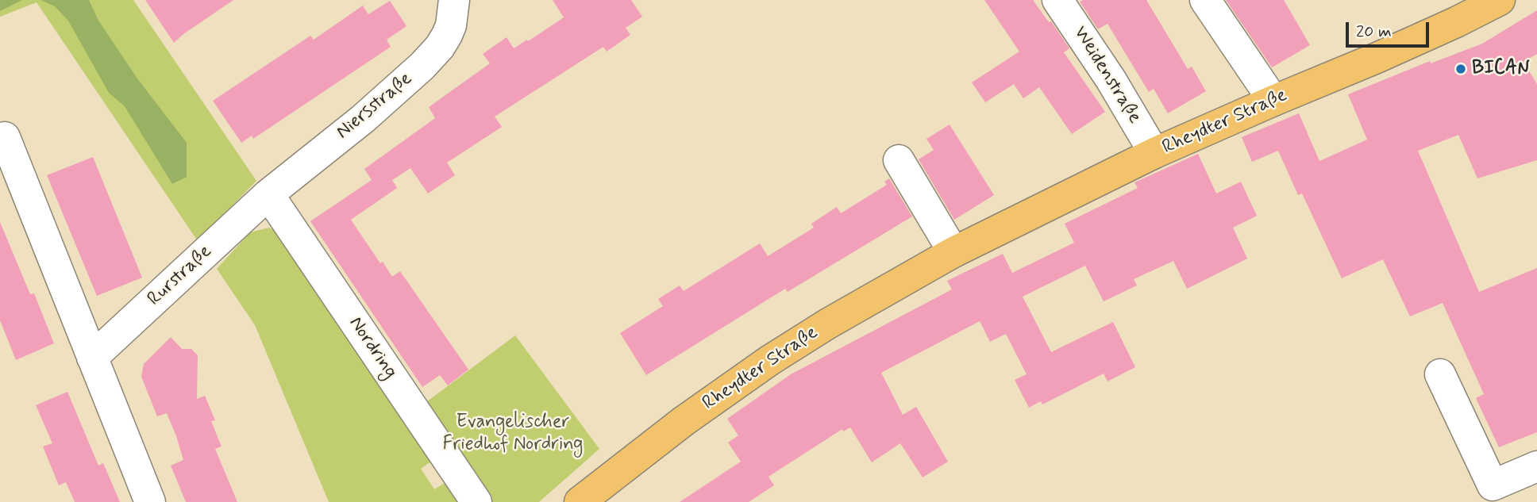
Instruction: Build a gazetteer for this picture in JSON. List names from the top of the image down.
{
  "streets": {
    "main road": ["Rheydter Straße"],
    "street": [
      "Weidenstraße",
      "Niersstraße",
      "Rurstraße",
      "Nordring"
    ]
  },
  "crossings": [
    ["Weidenstraße", "Rheydter Straße"],
    ["Niersstraße", "Rurstraße"],
    ["Niersstraße", "Nordring"],
    ["Rurstraße", "Nordring"]
  ],
  "parks": ["Evangelischer Friedhof Nordring"],
  "places": ["BICAN"],
  "scale_bar": "20 m"
}
